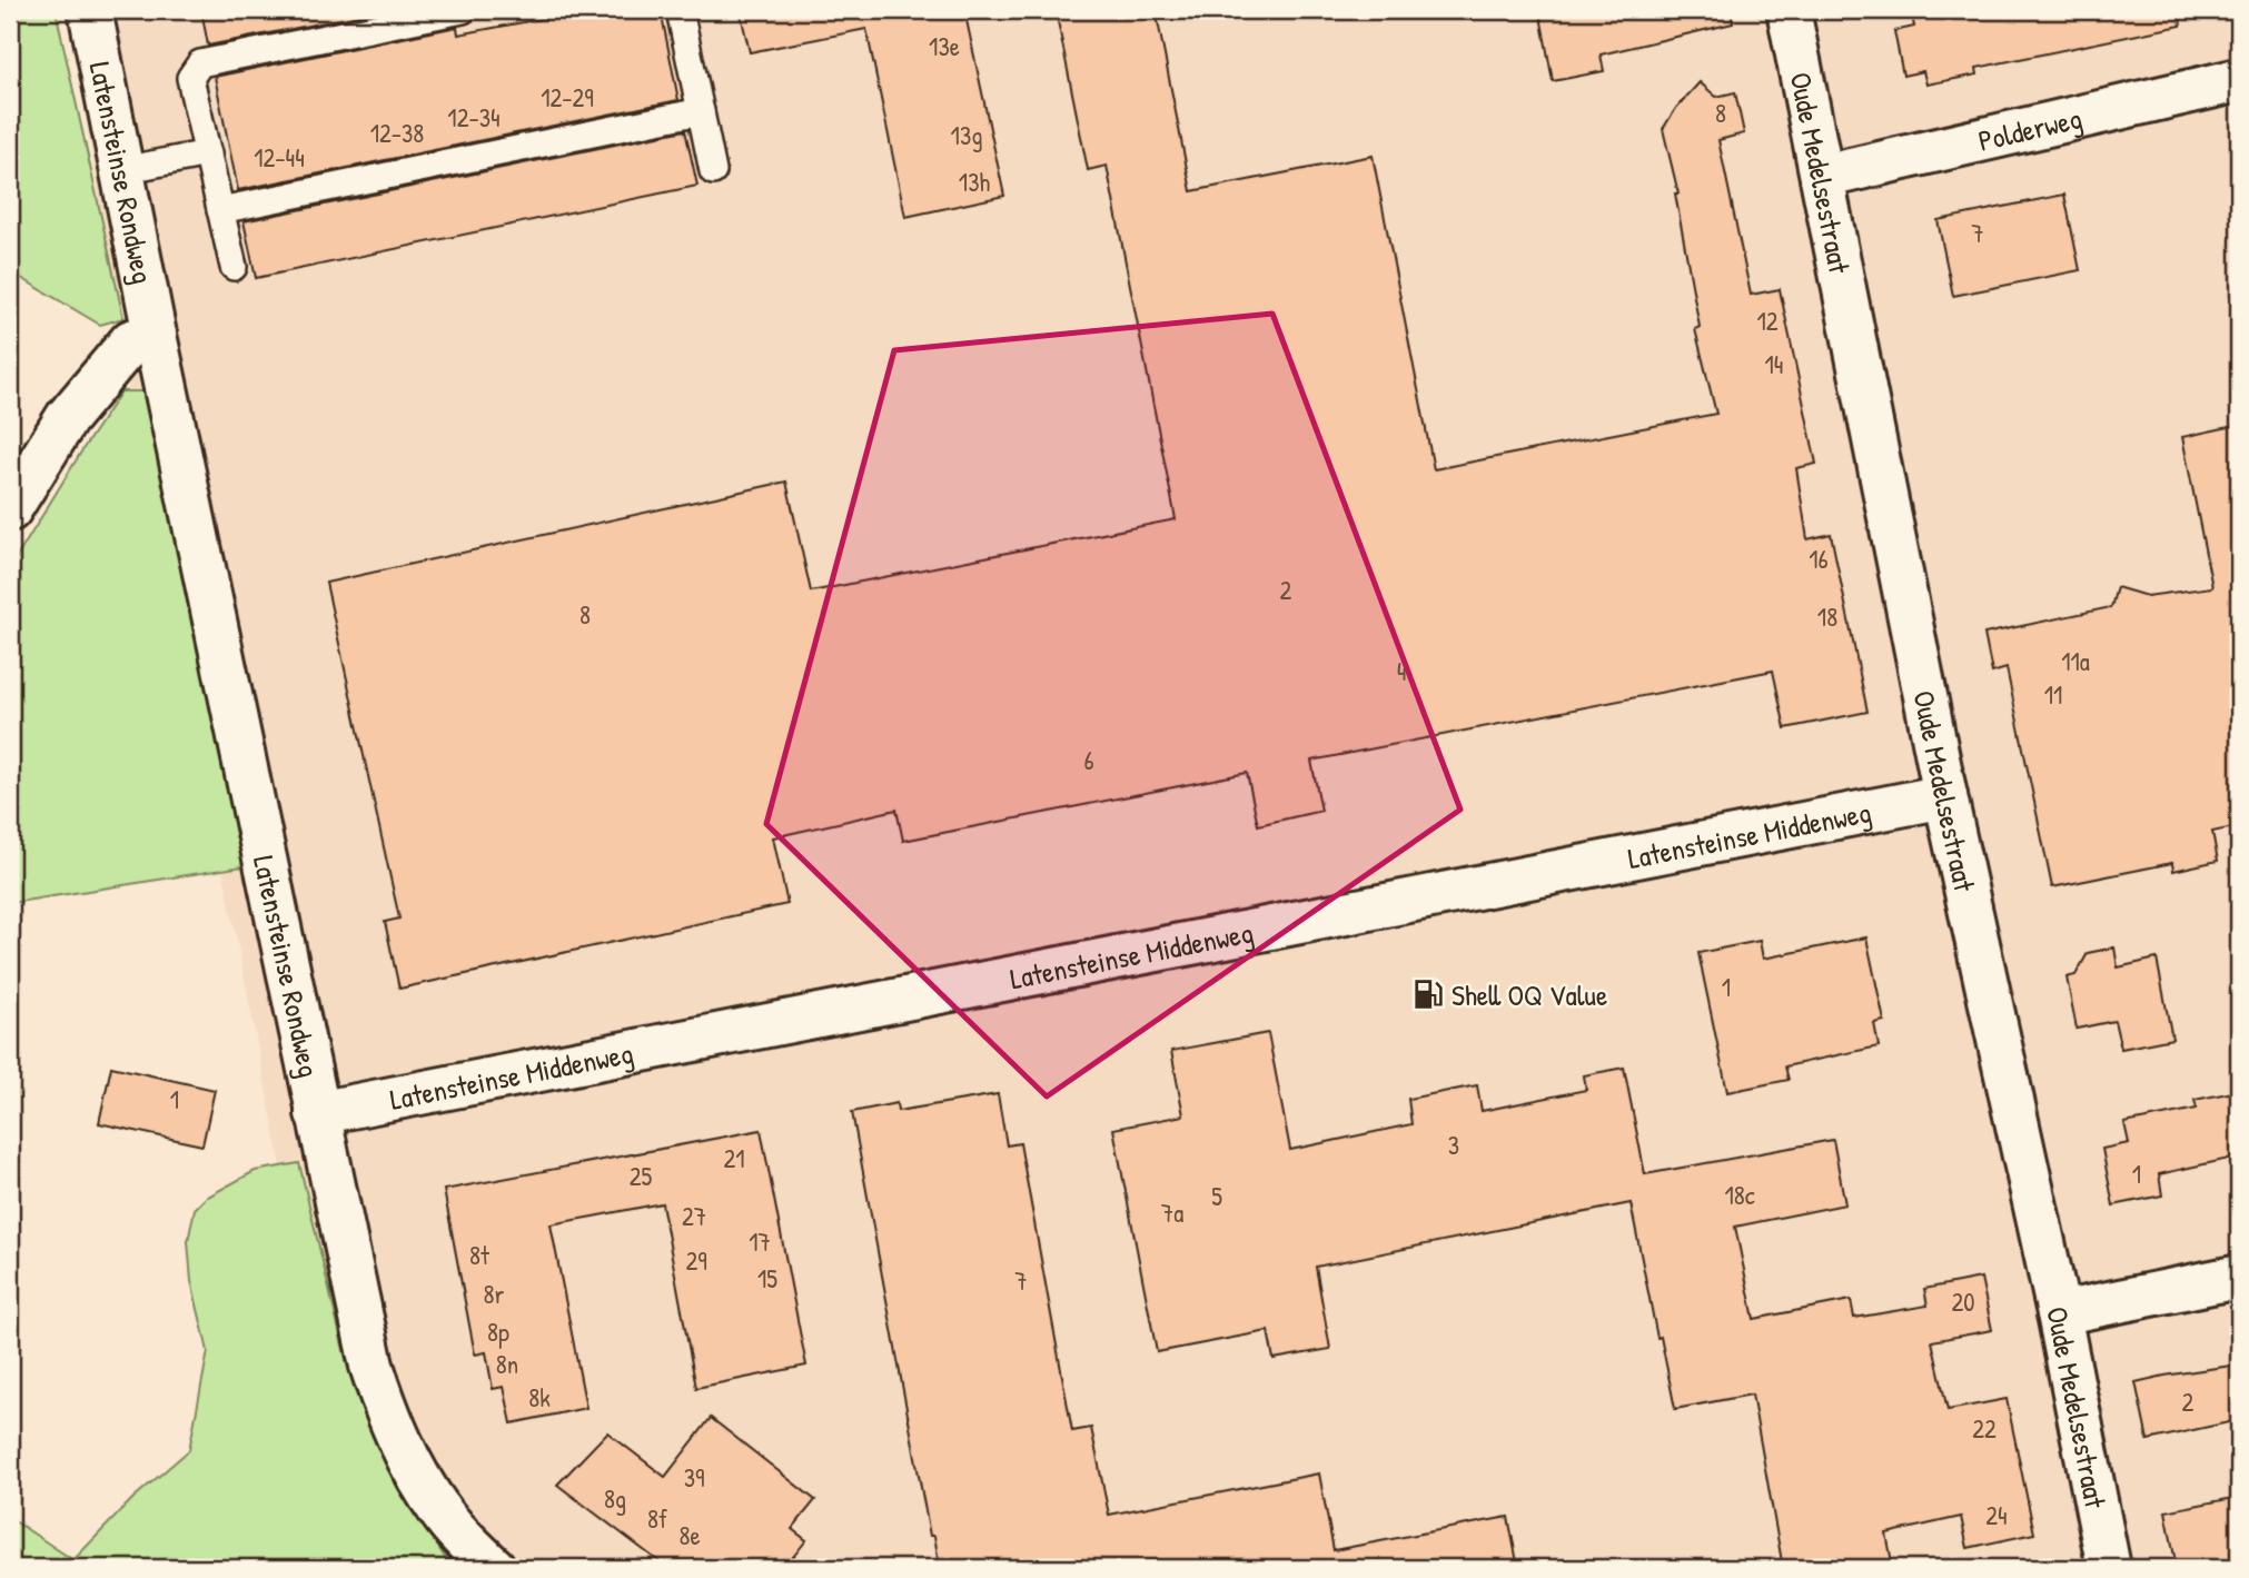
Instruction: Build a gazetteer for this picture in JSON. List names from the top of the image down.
{
  "streets": {
    "street": [
      "Polderweg",
      "Oude Medelsestraat",
      "Latensteinse Rondweg",
      "Latensteinse Middenweg"
    ]
  },
  "crossings": [
    ["Polderweg", "Oude Medelsestraat"],
    ["Oude Medelsestraat", "Latensteinse Middenweg"],
    ["Latensteinse Rondweg", "Latensteinse Middenweg"]
  ],
  "places": {
    "fuel station": ["Shell OQ Value"]
  },
  "house_numbers": [
    "13e",
    "12-29",
    "8",
    "12-34",
    "12-38",
    "13g",
    "12-44",
    "13h",
    "7",
    "12",
    "14",
    "16",
    "2",
    "8",
    "18",
    "11a",
    "4",
    "11",
    "6",
    "1",
    "1",
    "3",
    "21",
    "1",
    "25",
    "18c",
    "5",
    "7a",
    "27",
    "17",
    "8t",
    "29",
    "15",
    "7",
    "8r",
    "20",
    "8p",
    "8n",
    "8k",
    "2",
    "22",
    "39",
    "8g",
    "24",
    "8f",
    "8e"
  ]
}
